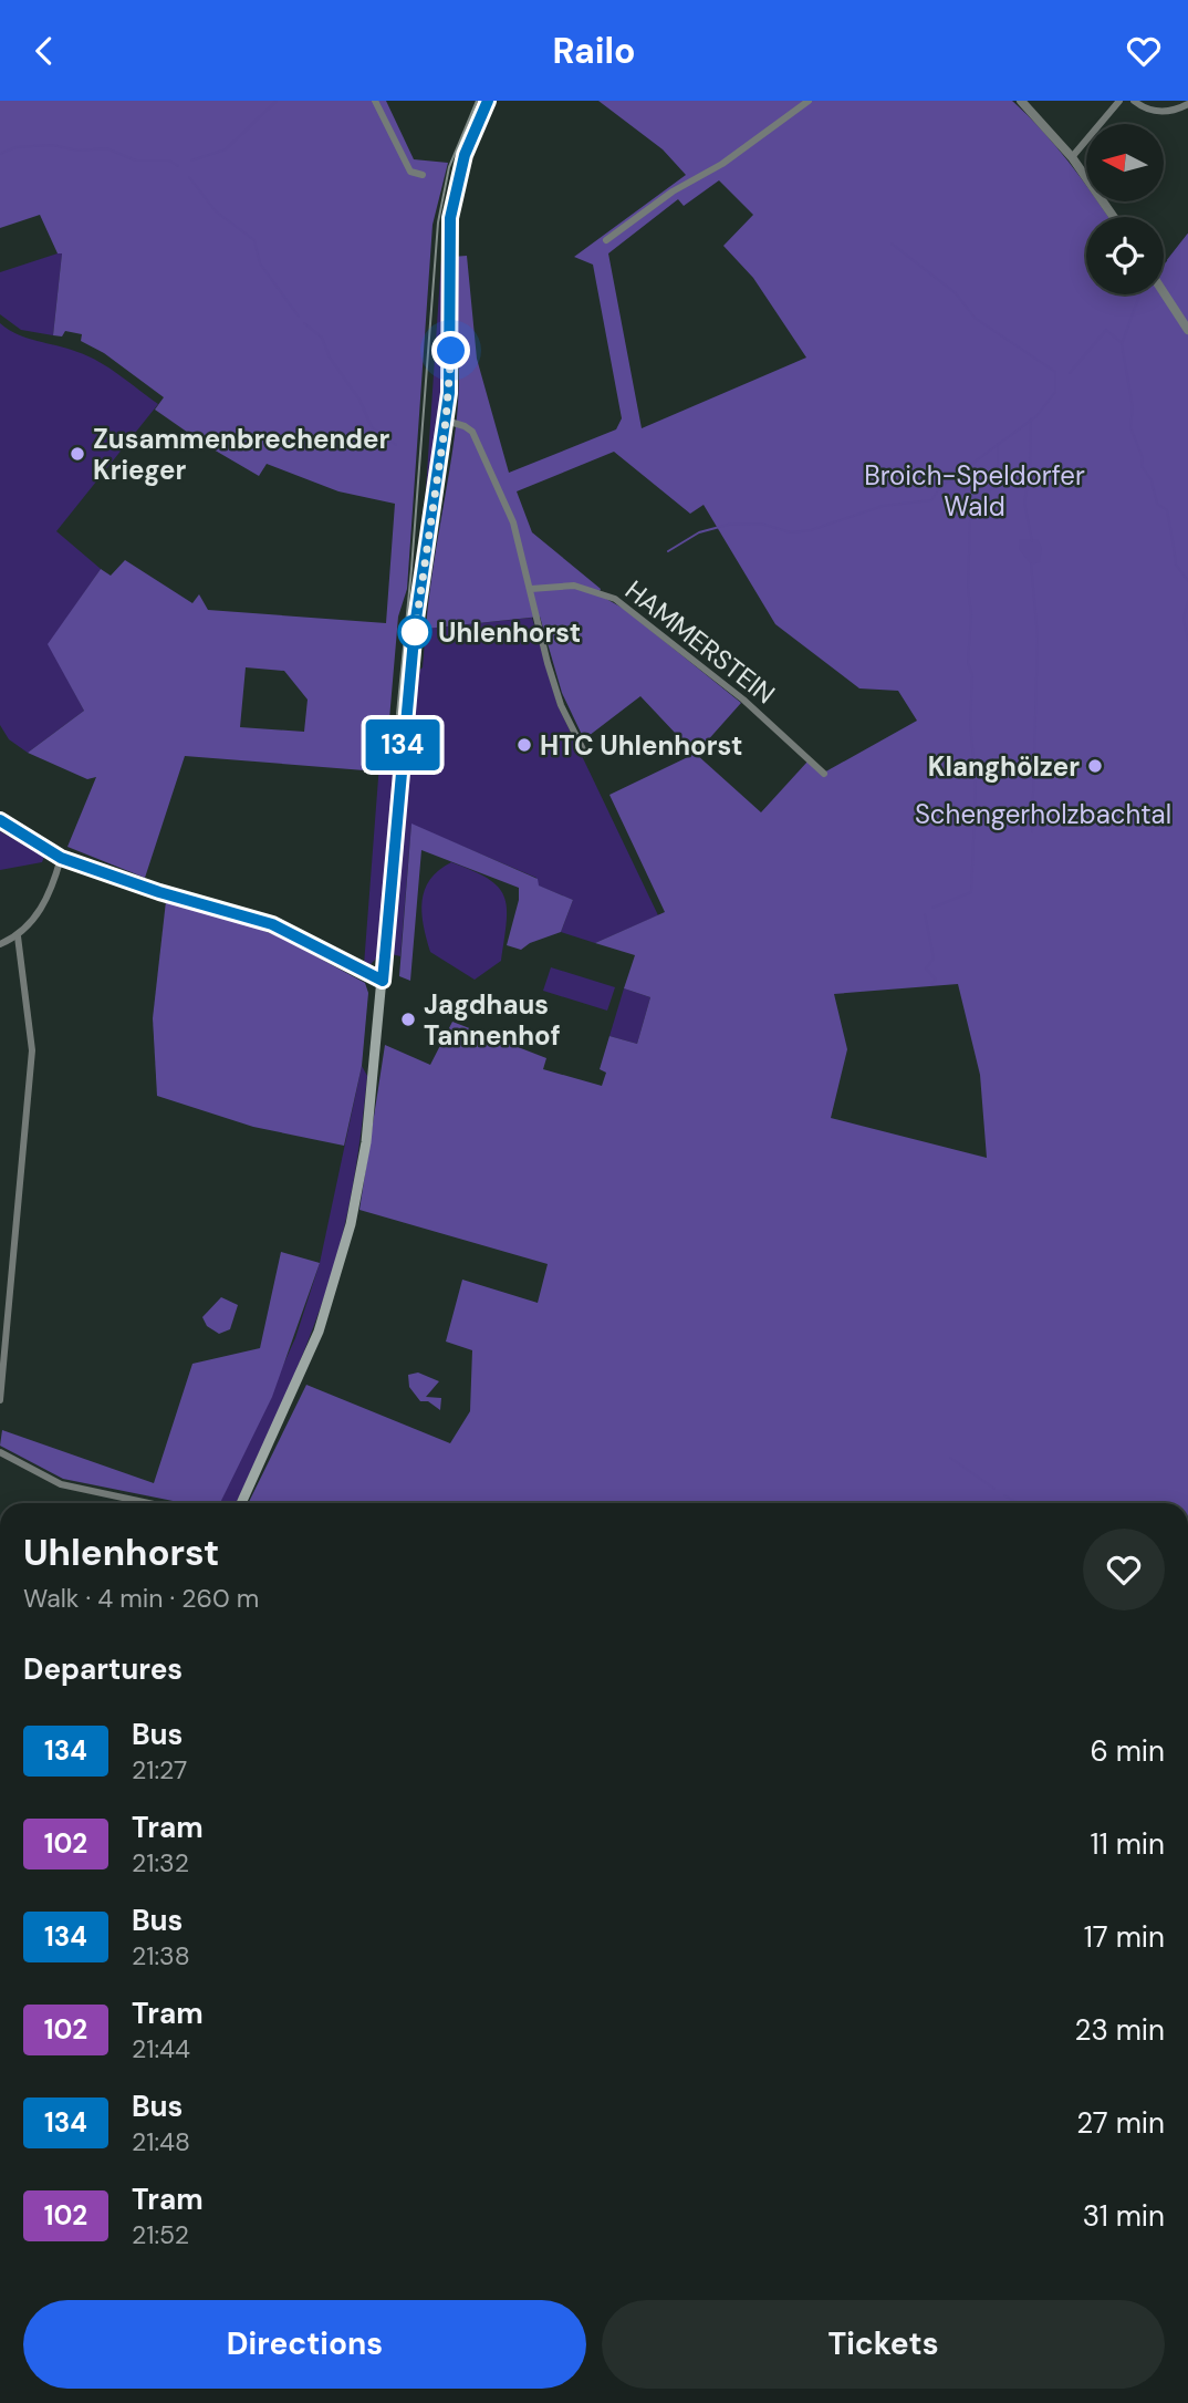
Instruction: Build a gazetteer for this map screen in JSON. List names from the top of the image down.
{
  "streets": {
    "street": ["HAMMERSTEIN"]
  },
  "parks": ["Broich-Speldorfer Wald", "Schengerholzbachtal"],
  "places": [
    "Zusammenbrechender Krieger",
    "Uhlenhorst",
    "HTC Uhlenhorst",
    "Klanghölzer",
    "Jagdhaus Tannenhof"
  ],
  "lines": ["bus line 134"],
  "north": "left",
  "page": {
    "header": "Railo",
    "on_map": "134",
    "heading": [
      ["Uhlenhorst", "Walk · 4 min · 260 m"],
      "Departures"
    ],
    "list": [
      {
        "mark": "134",
        "name": "Bus",
        "note": "21:27",
        "value": "6 min"
      },
      {
        "mark": "102",
        "name": "Tram",
        "note": "21:32",
        "value": "11 min"
      },
      {
        "mark": "134",
        "name": "Bus",
        "note": "21:38",
        "value": "17 min"
      },
      {
        "mark": "102",
        "name": "Tram",
        "note": "21:44",
        "value": "23 min"
      },
      {
        "mark": "134",
        "name": "Bus",
        "note": "21:48",
        "value": "27 min"
      },
      {
        "mark": "102",
        "name": "Tram",
        "note": "21:52",
        "value": "31 min"
      }
    ],
    "buttons": ["Directions", "Tickets"]
  }
}
